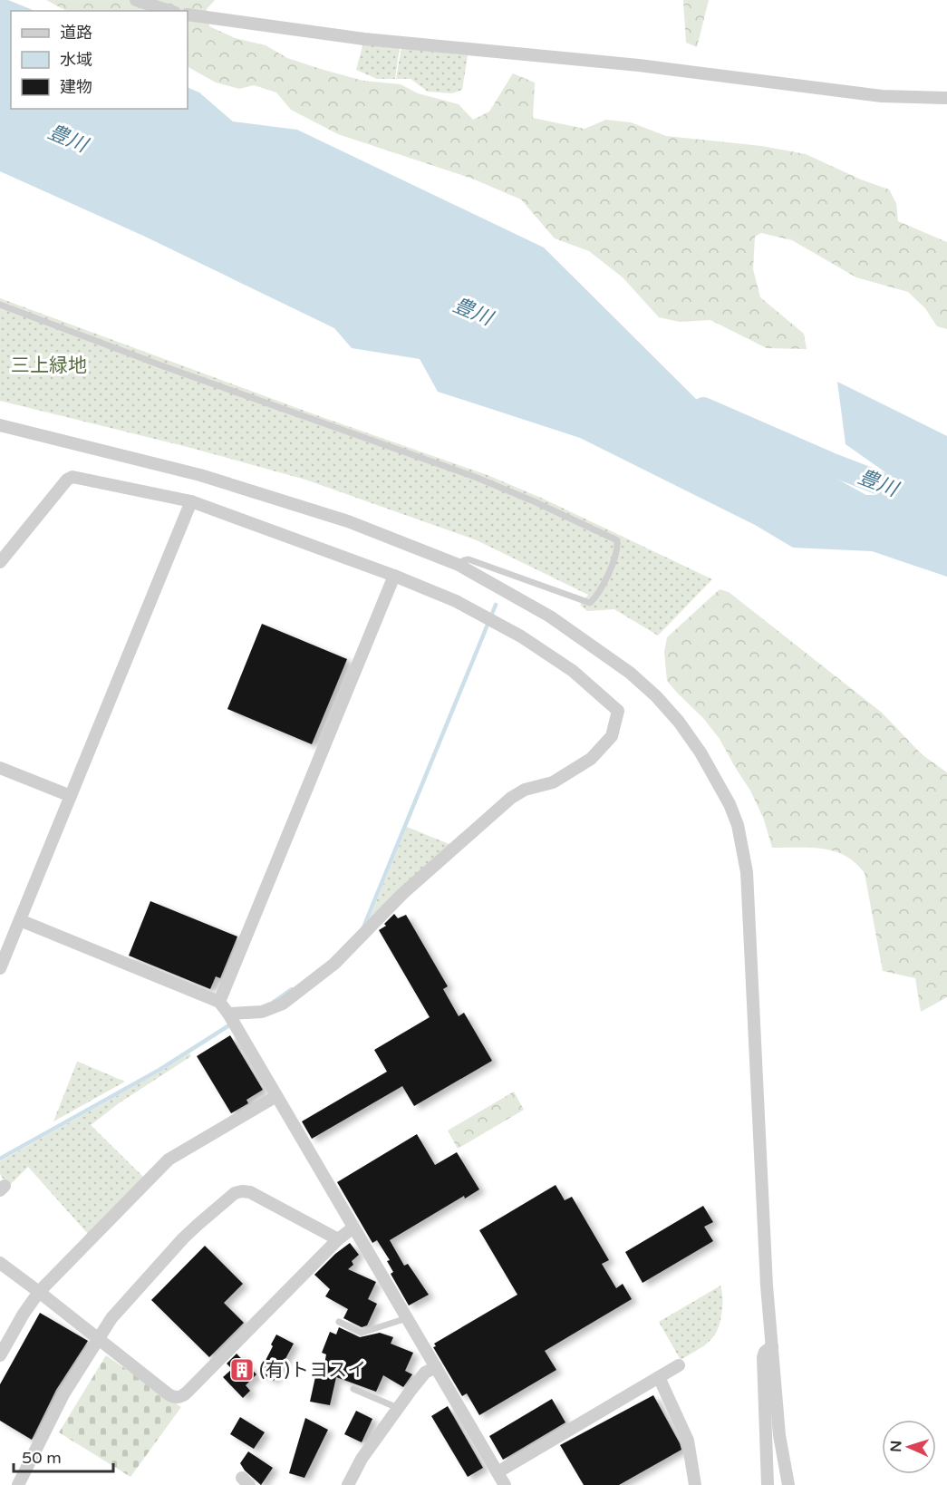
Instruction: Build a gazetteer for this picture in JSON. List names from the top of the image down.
{
  "water": ["豊川"],
  "parks": ["三上緑地"],
  "places": {
    "building": ["(有)トヨスイ"]
  },
  "legend": ["道路", "水域", "建物"],
  "scale_bar": "50 m",
  "north": "left"
}
